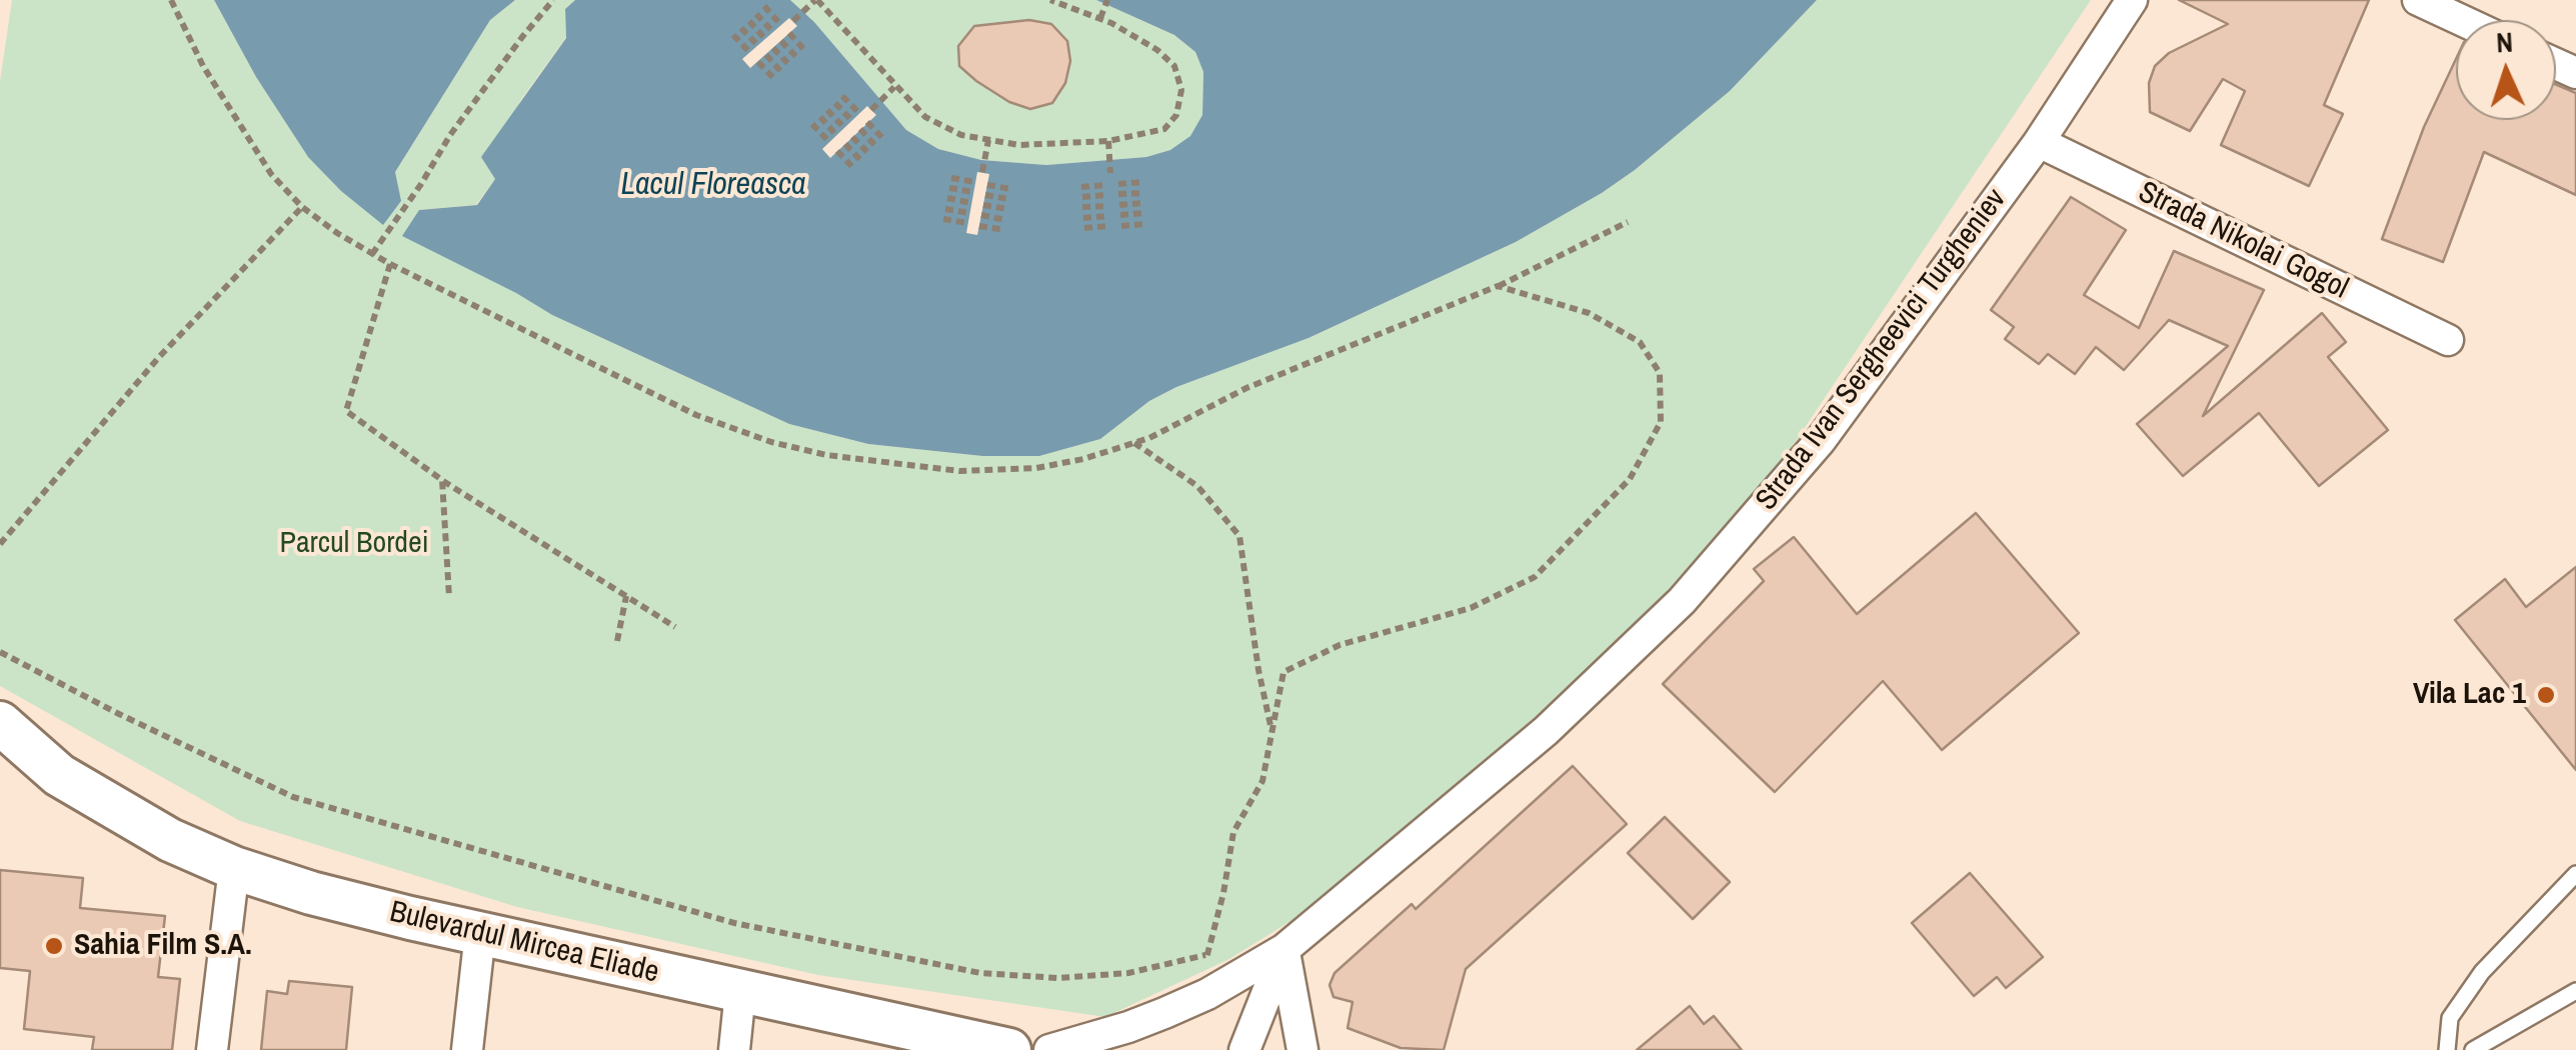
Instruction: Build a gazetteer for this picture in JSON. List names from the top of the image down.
{
  "streets": {
    "street": ["Strada Nikolai Gogol", "Strada Ivan Sergheevici Turgheniev", "Bulevardul Mircea Eliade"]
  },
  "crossings": [
    ["Strada Nikolai Gogol", "Strada Ivan Sergheevici Turgheniev"]
  ],
  "water": ["Lacul Floreasca"],
  "parks": ["Parcul Bordei"],
  "places": ["Vila Lac 1", "Sahia Film S.A."],
  "north": "top"
}
